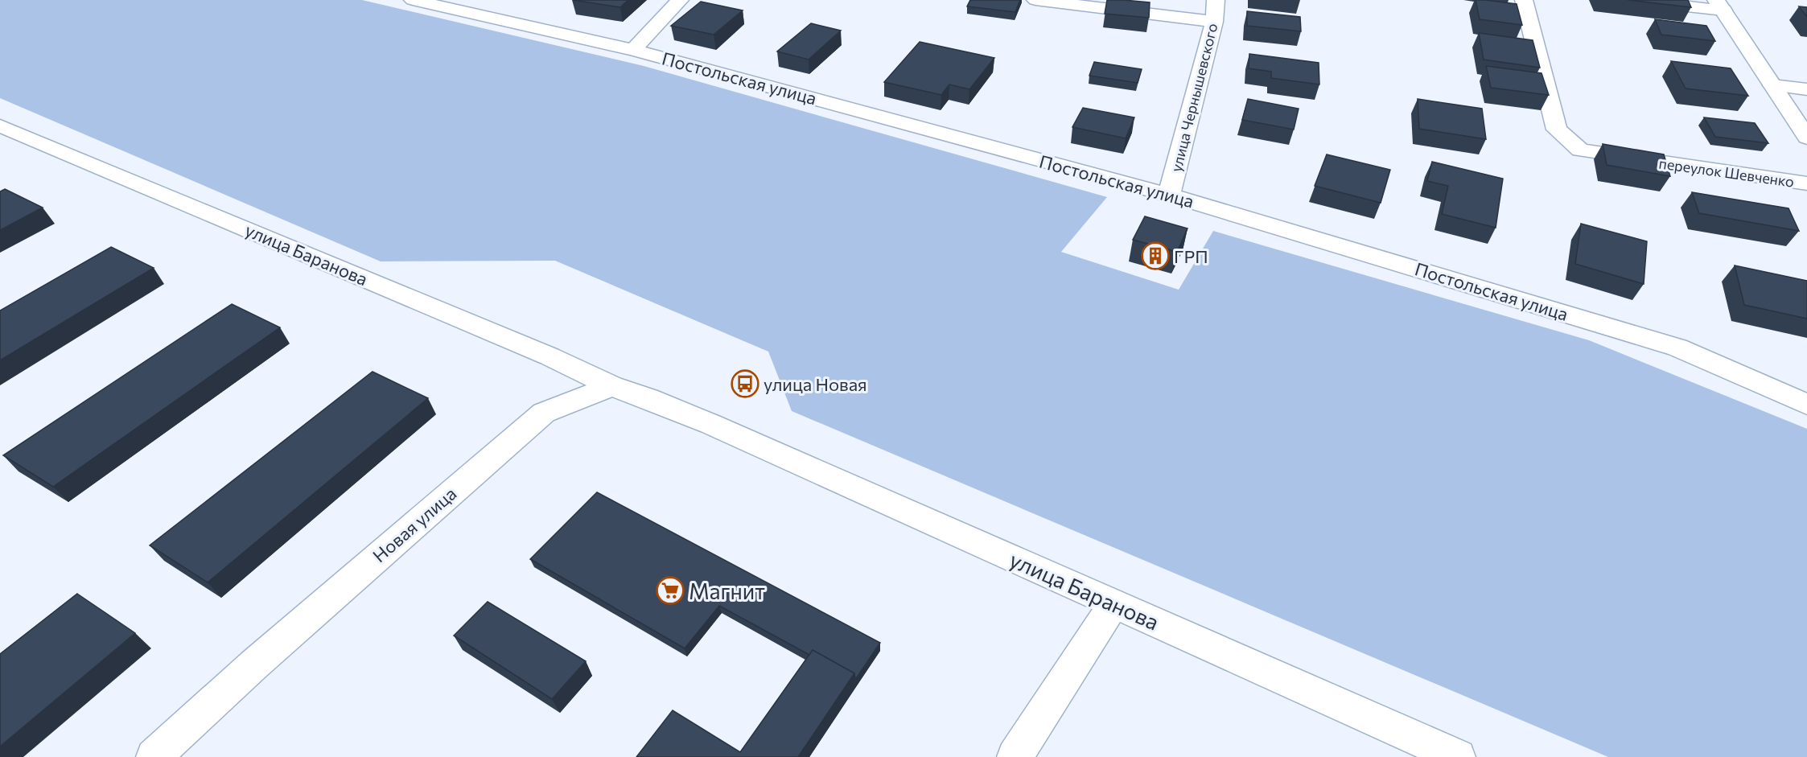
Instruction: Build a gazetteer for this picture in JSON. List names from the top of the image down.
{
  "streets": {
    "street": [
      "Постольская улица",
      "улица Чернышевского",
      "переулок Шевченко",
      "улица Баранова",
      "Новая улица"
    ]
  },
  "crossings": [
    ["Постольская улица", "улица Чернышевского"],
    ["улица Баранова", "Новая улица"]
  ],
  "places": {
    "building": ["ГРП"],
    "bus stop": ["улица Новая"],
    "supermarket": ["Магнит"]
  }
}
